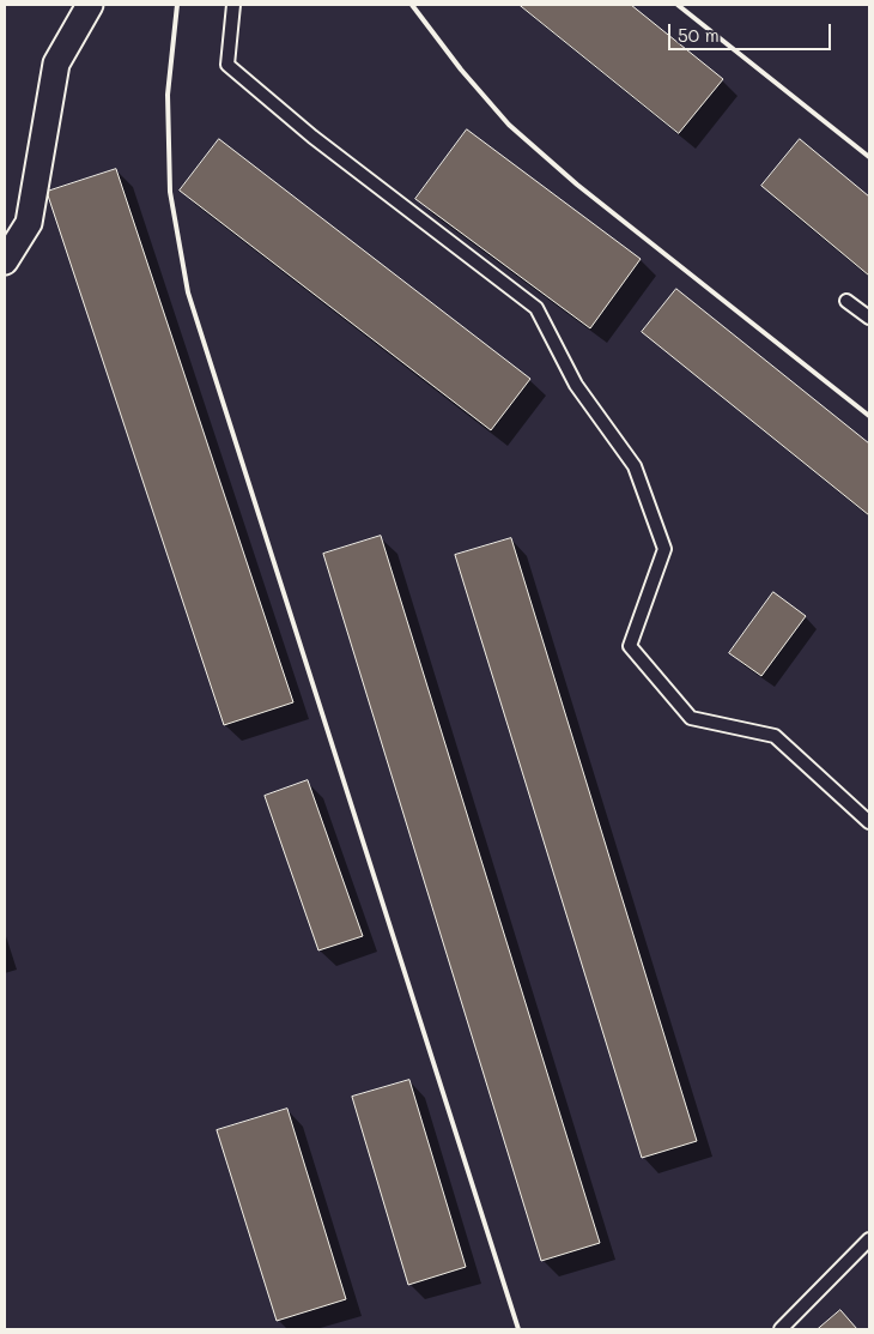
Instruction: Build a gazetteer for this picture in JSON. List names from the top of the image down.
{
  "scale_bar": "50 m"
}
